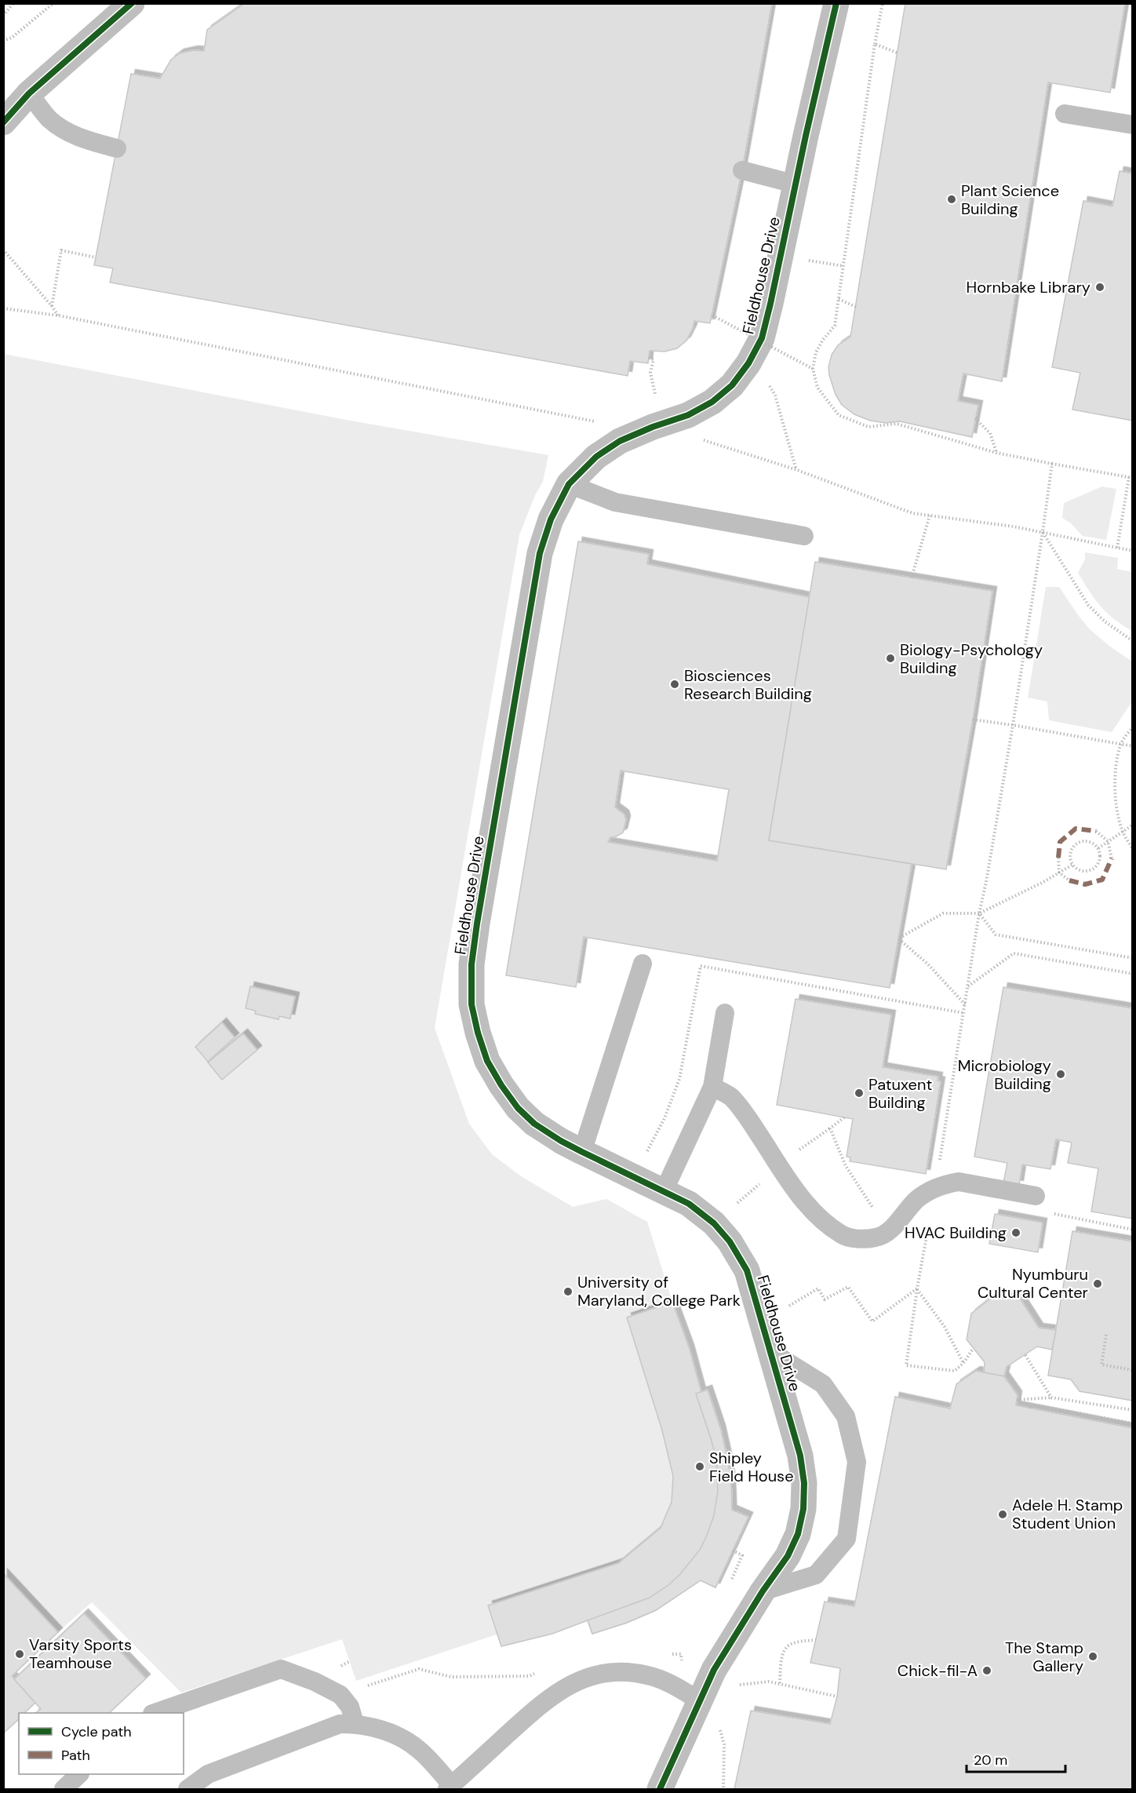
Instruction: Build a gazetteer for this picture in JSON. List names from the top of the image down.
{
  "streets": {
    "street": ["Fieldhouse Drive"]
  },
  "places": [
    "Plant Science Building",
    "Hornbake Library",
    "Biology-Psychology Building",
    "Biosciences Research Building",
    "Microbiology Building",
    "Patuxent Building",
    "HVAC Building",
    "Nyumburu Cultural Center",
    "University of Maryland, College Park",
    "Shipley Field House",
    "Adele H. Stamp Student Union",
    "Varsity Sports Teamhouse",
    "The Stamp Gallery",
    "Chick-fil-A"
  ],
  "legend": ["Cycle path", "Path"],
  "scale_bar": "20 m"
}
